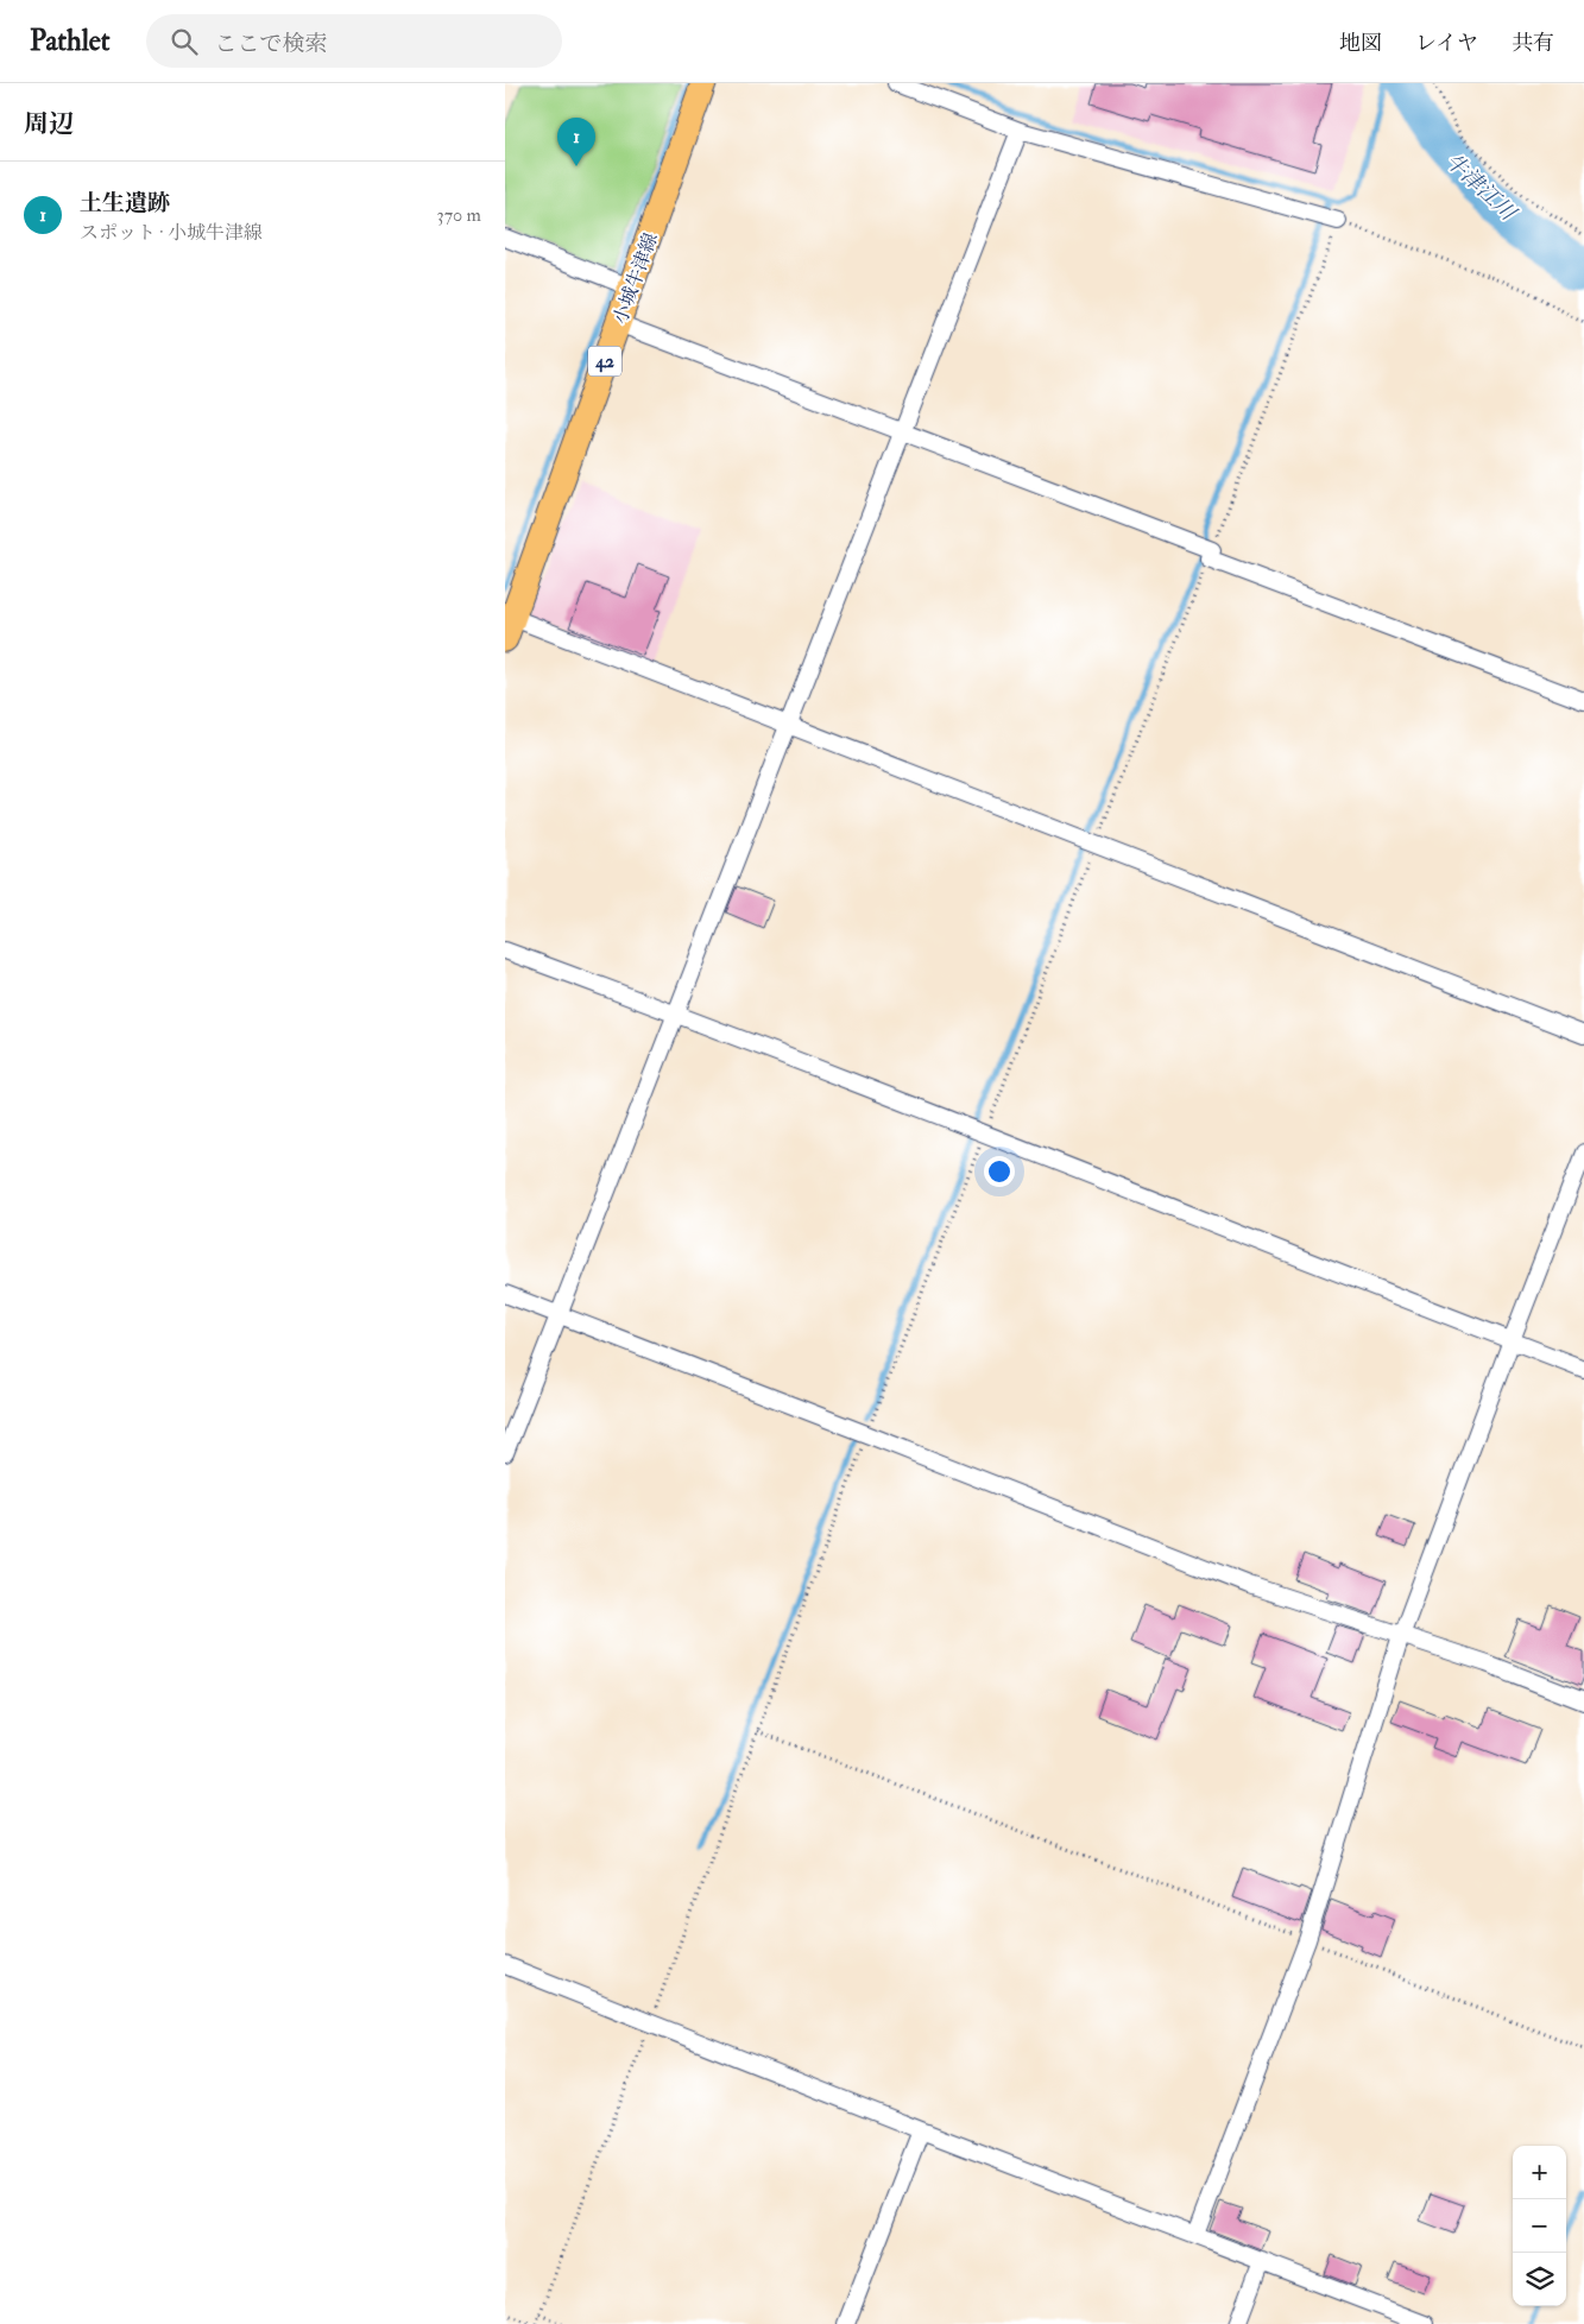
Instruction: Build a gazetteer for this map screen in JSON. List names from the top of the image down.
{
  "streets": {
    "main road": ["小城牛津線", "42"]
  },
  "water": ["牛津江川"],
  "page": {
    "header": "Pathlet",
    "search": "ここで検索",
    "nav": ["地図", "レイヤ", "共有"],
    "heading": "周辺",
    "pins": "1",
    "list": [
      {
        "mark": "1",
        "name": "土生遺跡",
        "note": "スポット · 小城牛津線",
        "value": "370 m"
      }
    ],
    "map_buttons": ["+", "−"]
  }
}
